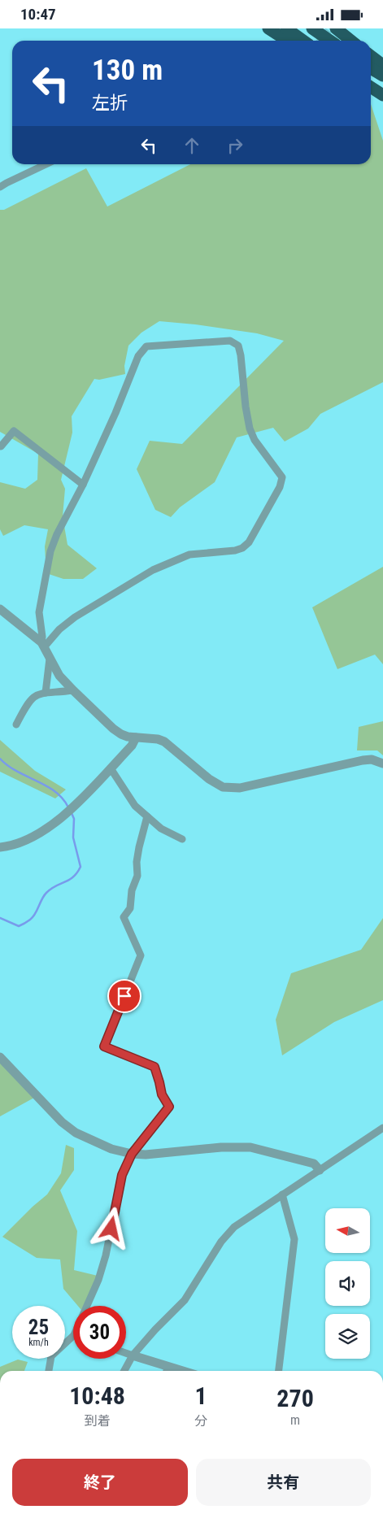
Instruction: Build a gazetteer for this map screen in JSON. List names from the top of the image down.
{
  "north": "left",
  "page": {
    "status": "10:47",
    "turn": ["130 m", "左折"],
    "speed": "25 km/h",
    "limit": "30",
    "eta": [
      "10:48",
      "到着",
      "1",
      "分",
      "270",
      "m"
    ],
    "buttons": ["終了", "共有"]
  }
}
